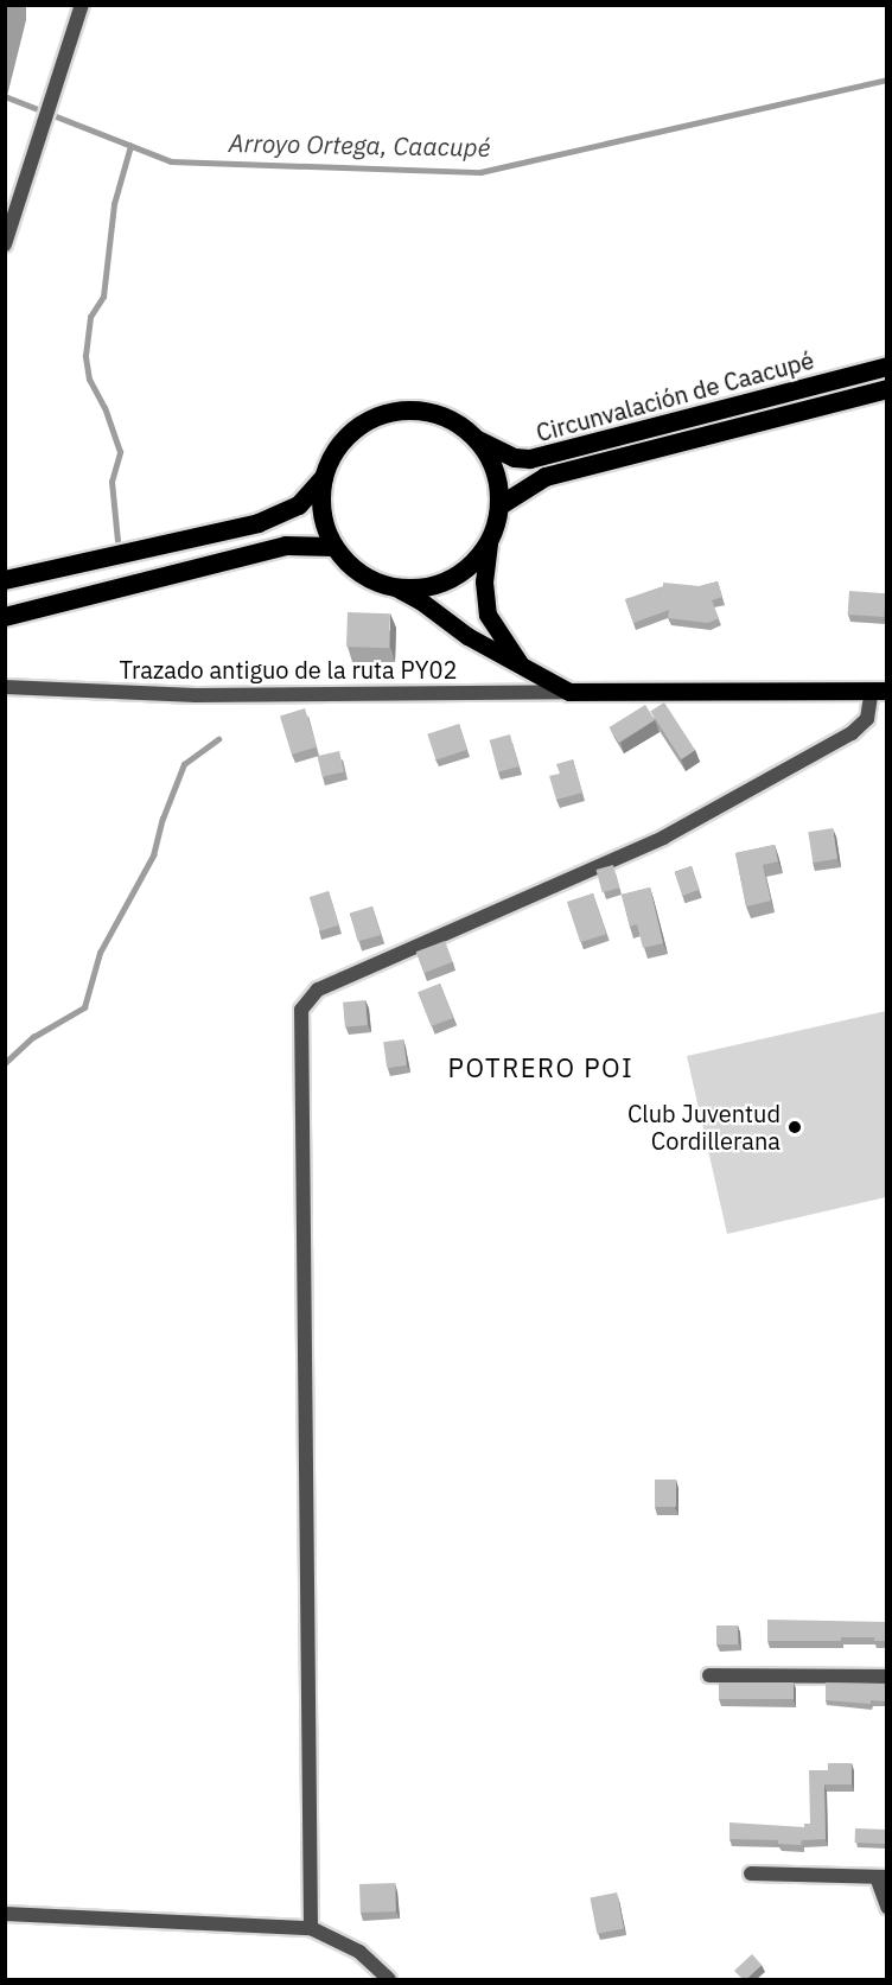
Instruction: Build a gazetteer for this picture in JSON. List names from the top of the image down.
{
  "streets": {
    "highway": ["Circunvalación de Caacupé"],
    "street": ["Trazado antiguo de la ruta PY02"]
  },
  "districts": ["POTRERO POI"],
  "water": ["Arroyo Ortega, Caacupé"],
  "places": ["Club Juventud Cordillerana"]
}
